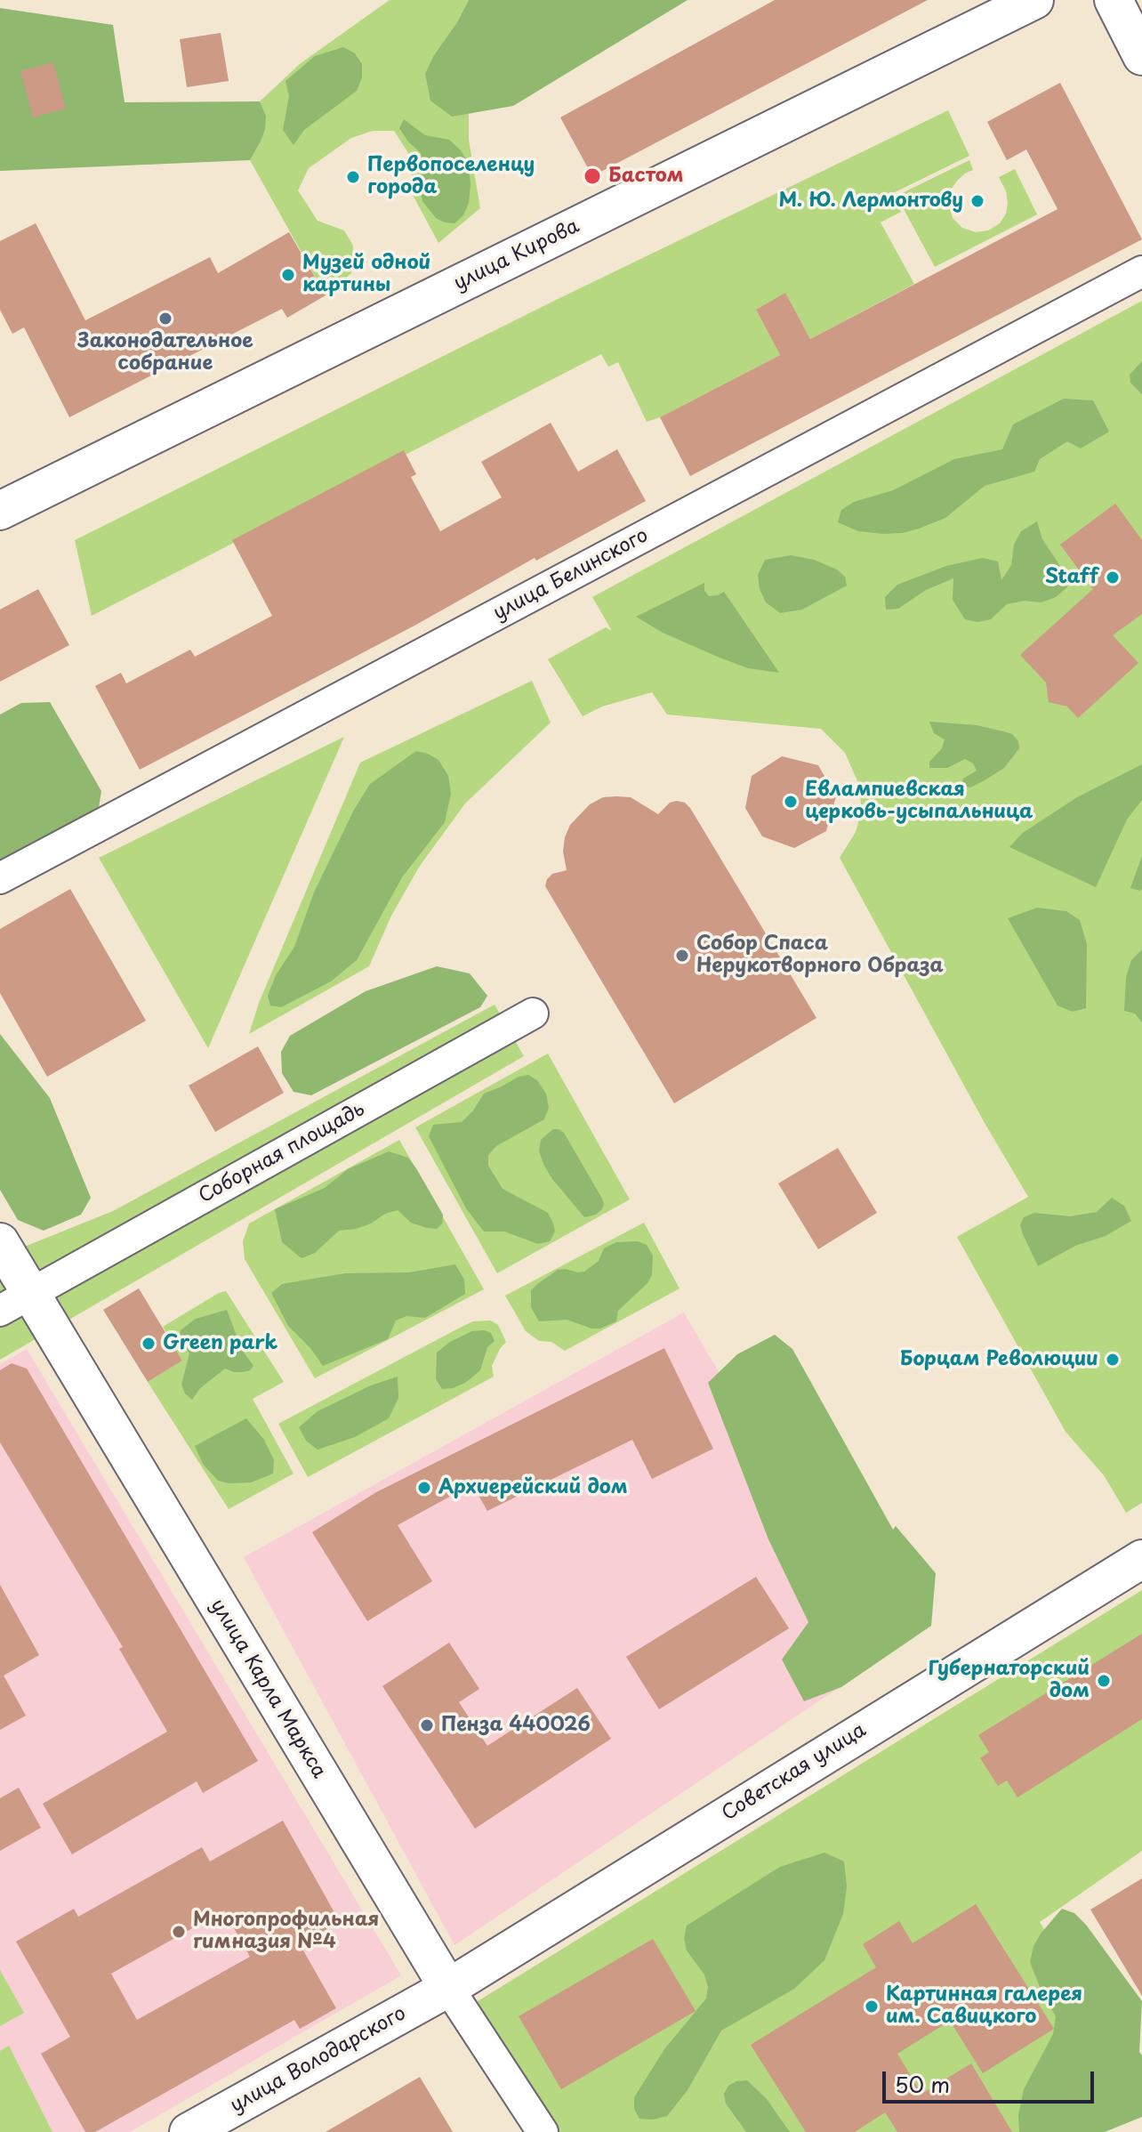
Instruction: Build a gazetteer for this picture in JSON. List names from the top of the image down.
{
  "streets": {
    "main road": [
      "улица Кирова",
      "улица Карла Маркса",
      "Советская улица",
      "улица Володарского"
    ],
    "street": ["улица Белинского", "Соборная площадь"]
  },
  "crossings": [
    ["Соборная площадь", "улица Карла Маркса"],
    ["улица Карла Маркса", "Советская улица"],
    ["улица Карла Маркса", "улица Володарского"],
    ["Советская улица", "улица Володарского"]
  ],
  "places": [
    "Бастом",
    "Первопоселенцу города",
    "М. Ю. Лермонтову",
    "Музей одной картины",
    "Законодательное собрание",
    "Staff",
    "Евлампиевская церковь-усыпальница",
    "Собор Спаса Нерукотворного Образа",
    "Green park",
    "Борцам Революции",
    "Архиерейский дом",
    "Губернаторский дом",
    "Пенза 440026",
    "Многопрофильная гимназия №4",
    "Картинная галерея им. Савицкого"
  ],
  "scale_bar": "50 m"
}
